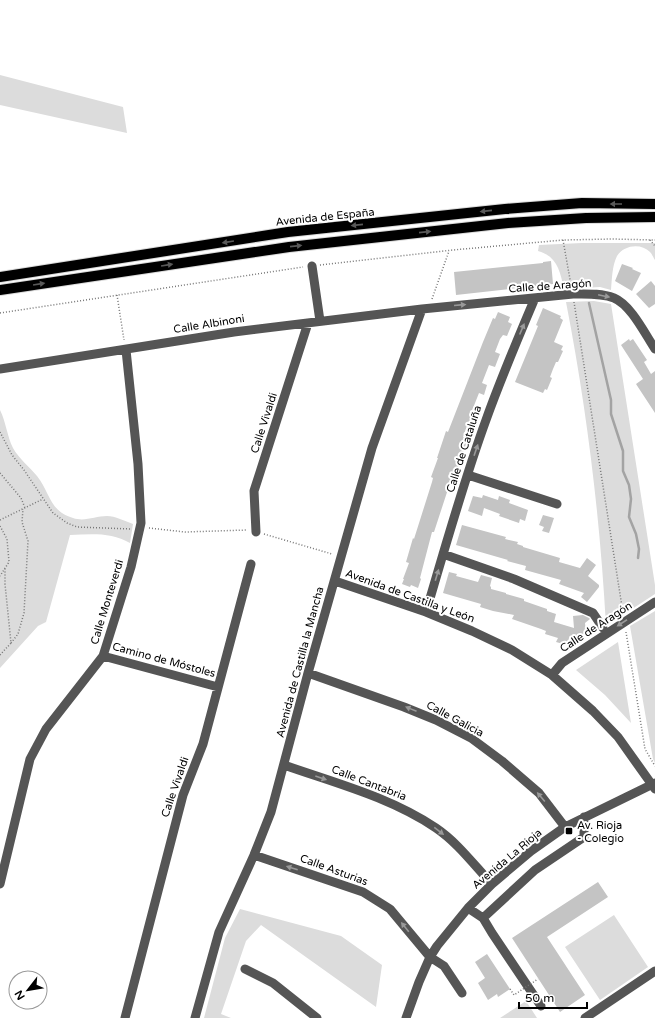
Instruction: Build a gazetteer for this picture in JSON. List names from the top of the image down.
{
  "streets": {
    "main road": ["Avenida de España"],
    "street": [
      "Calle de Aragón",
      "Calle Albinoni",
      "Calle Vivaldi",
      "Calle de Cataluña",
      "Avenida de Castilla y León",
      "Calle Monteverdi",
      "Camino de Móstoles",
      "Avenida de Castilla la Mancha",
      "Calle Galicia",
      "Calle Cantabria",
      "Avenida La Rioja",
      "Calle Asturias"
    ]
  },
  "crossings": [
    ["Calle de Aragón", "Calle Albinoni"],
    ["Calle de Aragón", "Calle de Cataluña"],
    ["Calle de Aragón", "Avenida de Castilla y León"],
    ["Calle de Aragón", "Avenida de Castilla la Mancha"],
    ["Calle Albinoni", "Calle Vivaldi"],
    ["Calle Albinoni", "Calle Monteverdi"],
    ["Calle Albinoni", "Avenida de Castilla la Mancha"],
    ["Calle Vivaldi", "Camino de Móstoles"],
    ["Calle de Cataluña", "Avenida de Castilla y León"],
    ["Avenida de Castilla y León", "Avenida de Castilla la Mancha"],
    ["Avenida de Castilla y León", "Avenida La Rioja"],
    ["Calle Monteverdi", "Camino de Móstoles"],
    ["Avenida de Castilla la Mancha", "Calle Galicia"],
    ["Avenida de Castilla la Mancha", "Calle Cantabria"],
    ["Avenida de Castilla la Mancha", "Calle Asturias"],
    ["Calle Galicia", "Avenida La Rioja"],
    ["Calle Cantabria", "Avenida La Rioja"],
    ["Avenida La Rioja", "Calle Asturias"]
  ],
  "one_way": [
    "Calle de Cataluña",
    "Calle Galicia",
    "Calle Cantabria",
    "Calle Asturias"
  ],
  "places": {
    "transit": ["Av. Rioja - Colegio"]
  },
  "scale_bar": "50 m",
  "north": "bottom left"
}
